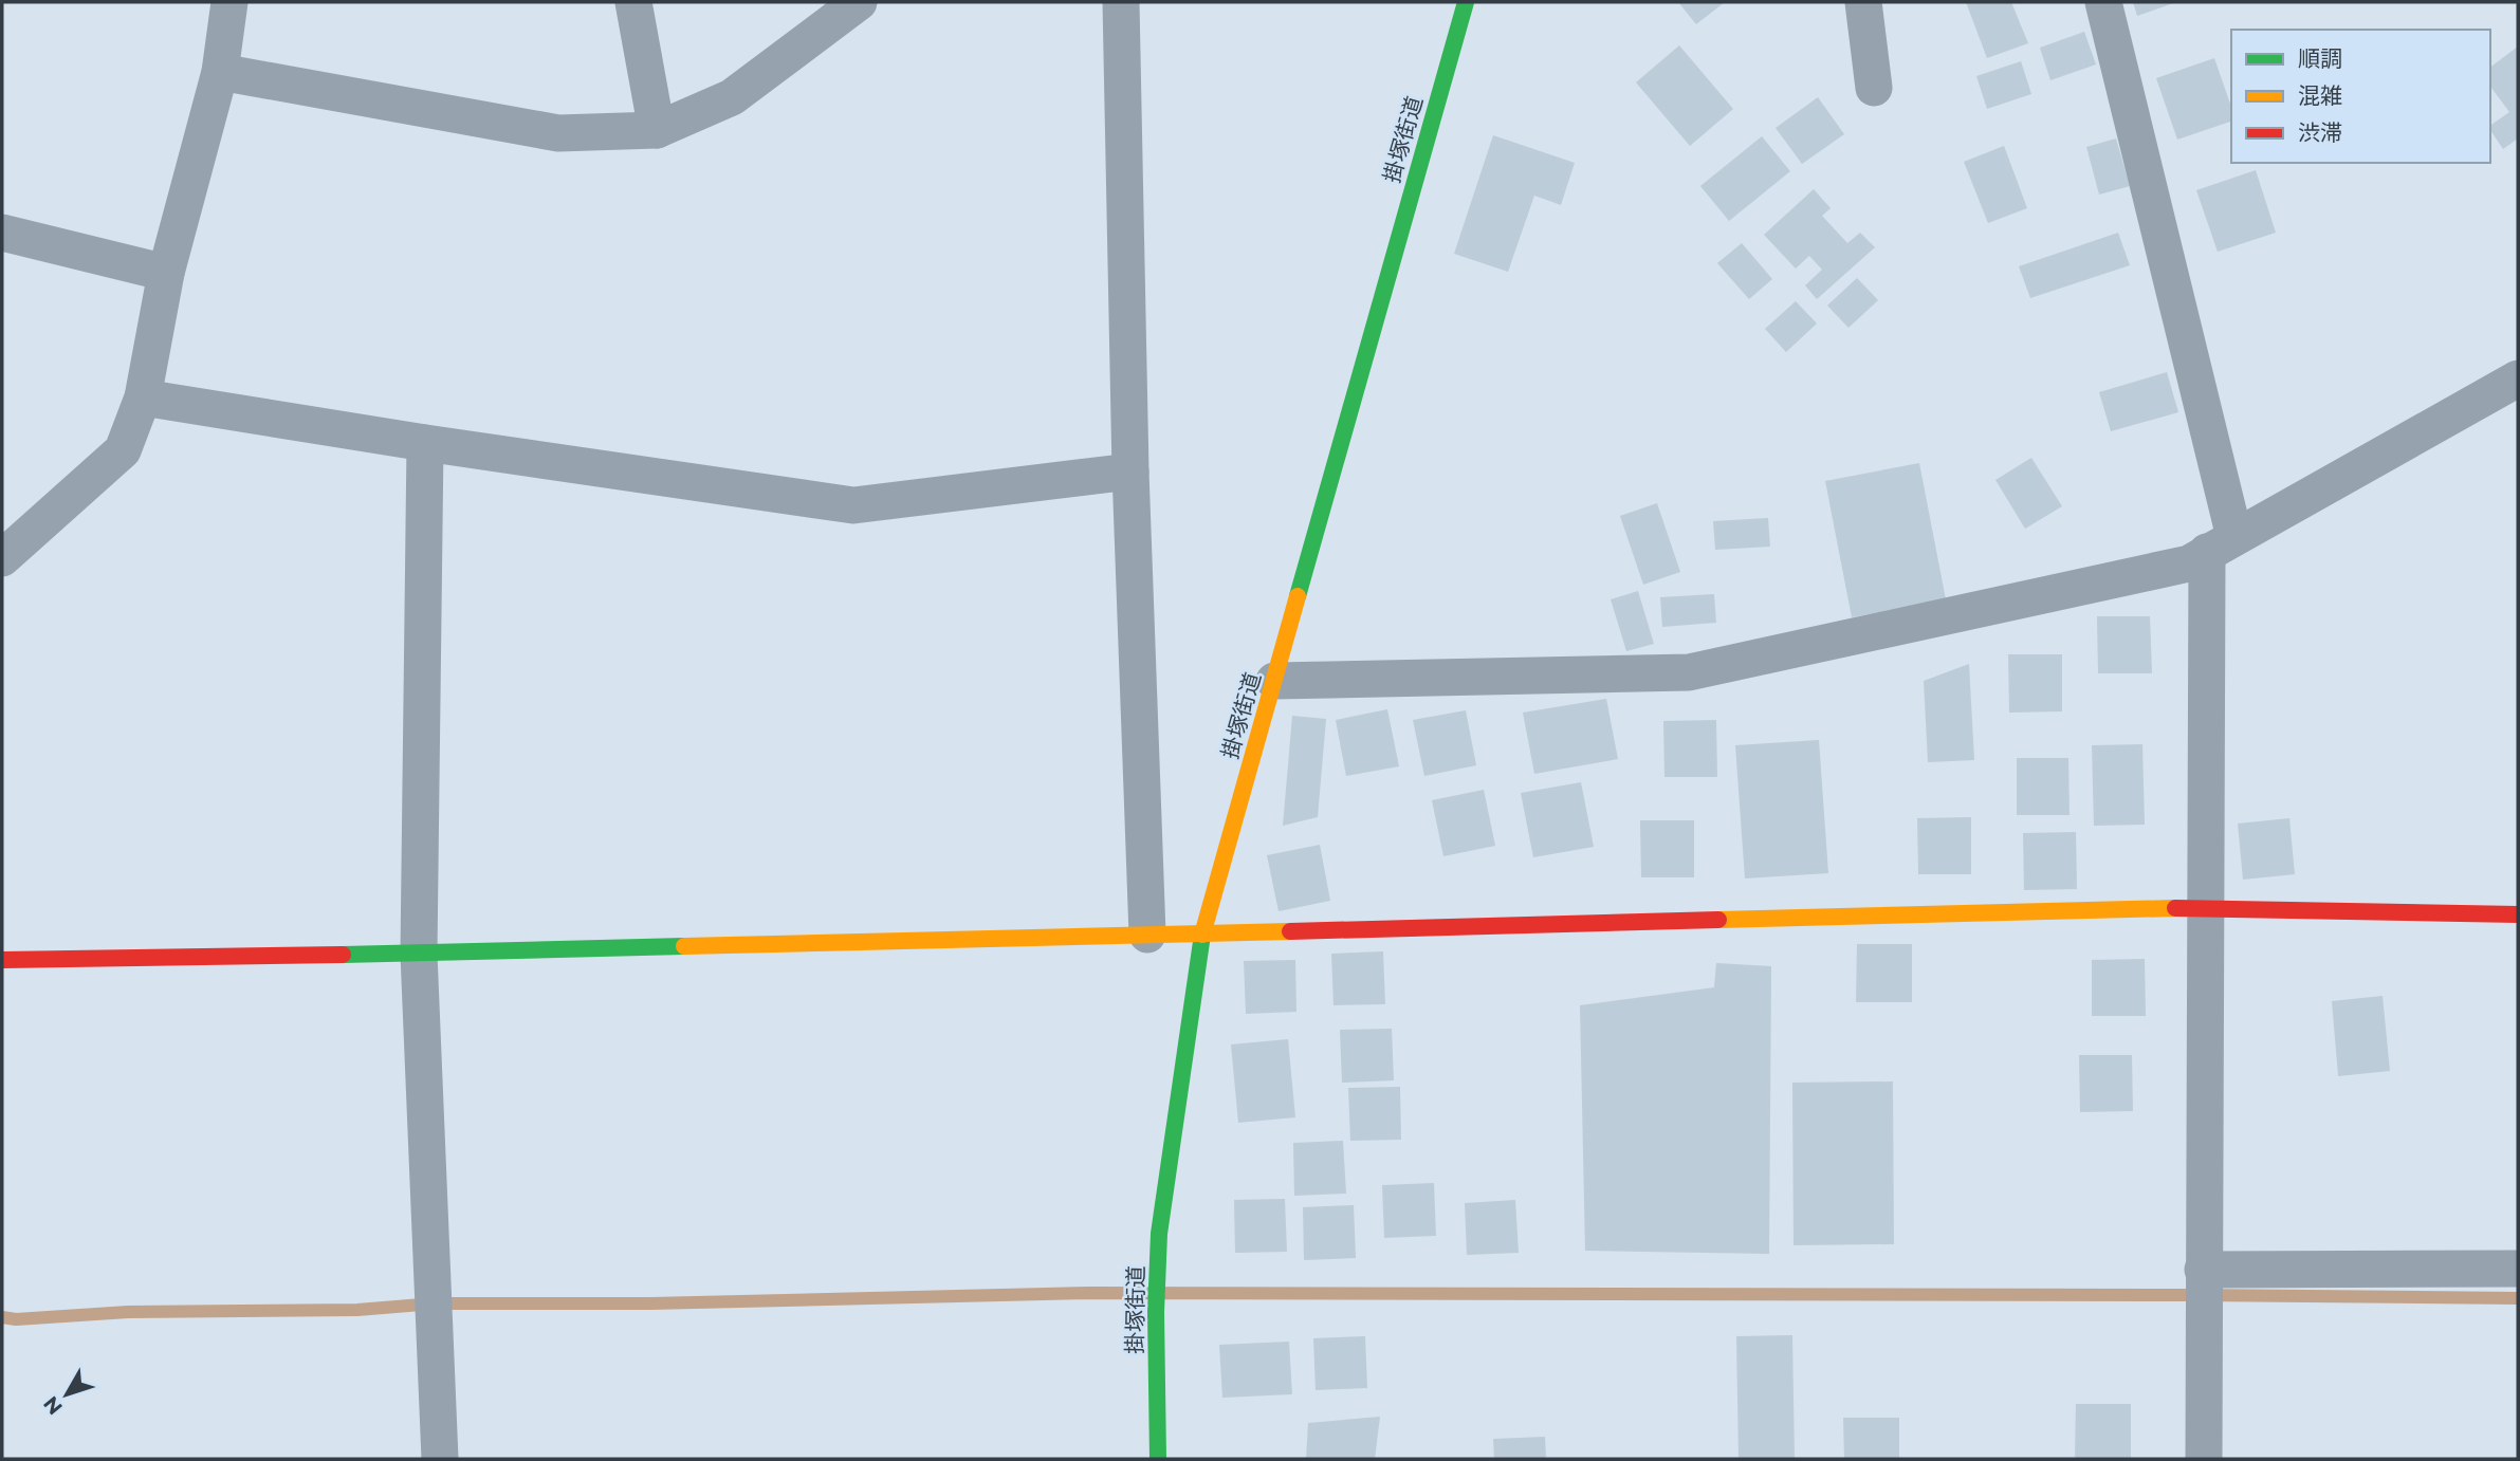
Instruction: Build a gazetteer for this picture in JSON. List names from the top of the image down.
{
  "streets": {
    "main road": ["掛塚街道"]
  },
  "legend": ["順調", "混雑", "渋滞"],
  "north": "bottom left"
}
